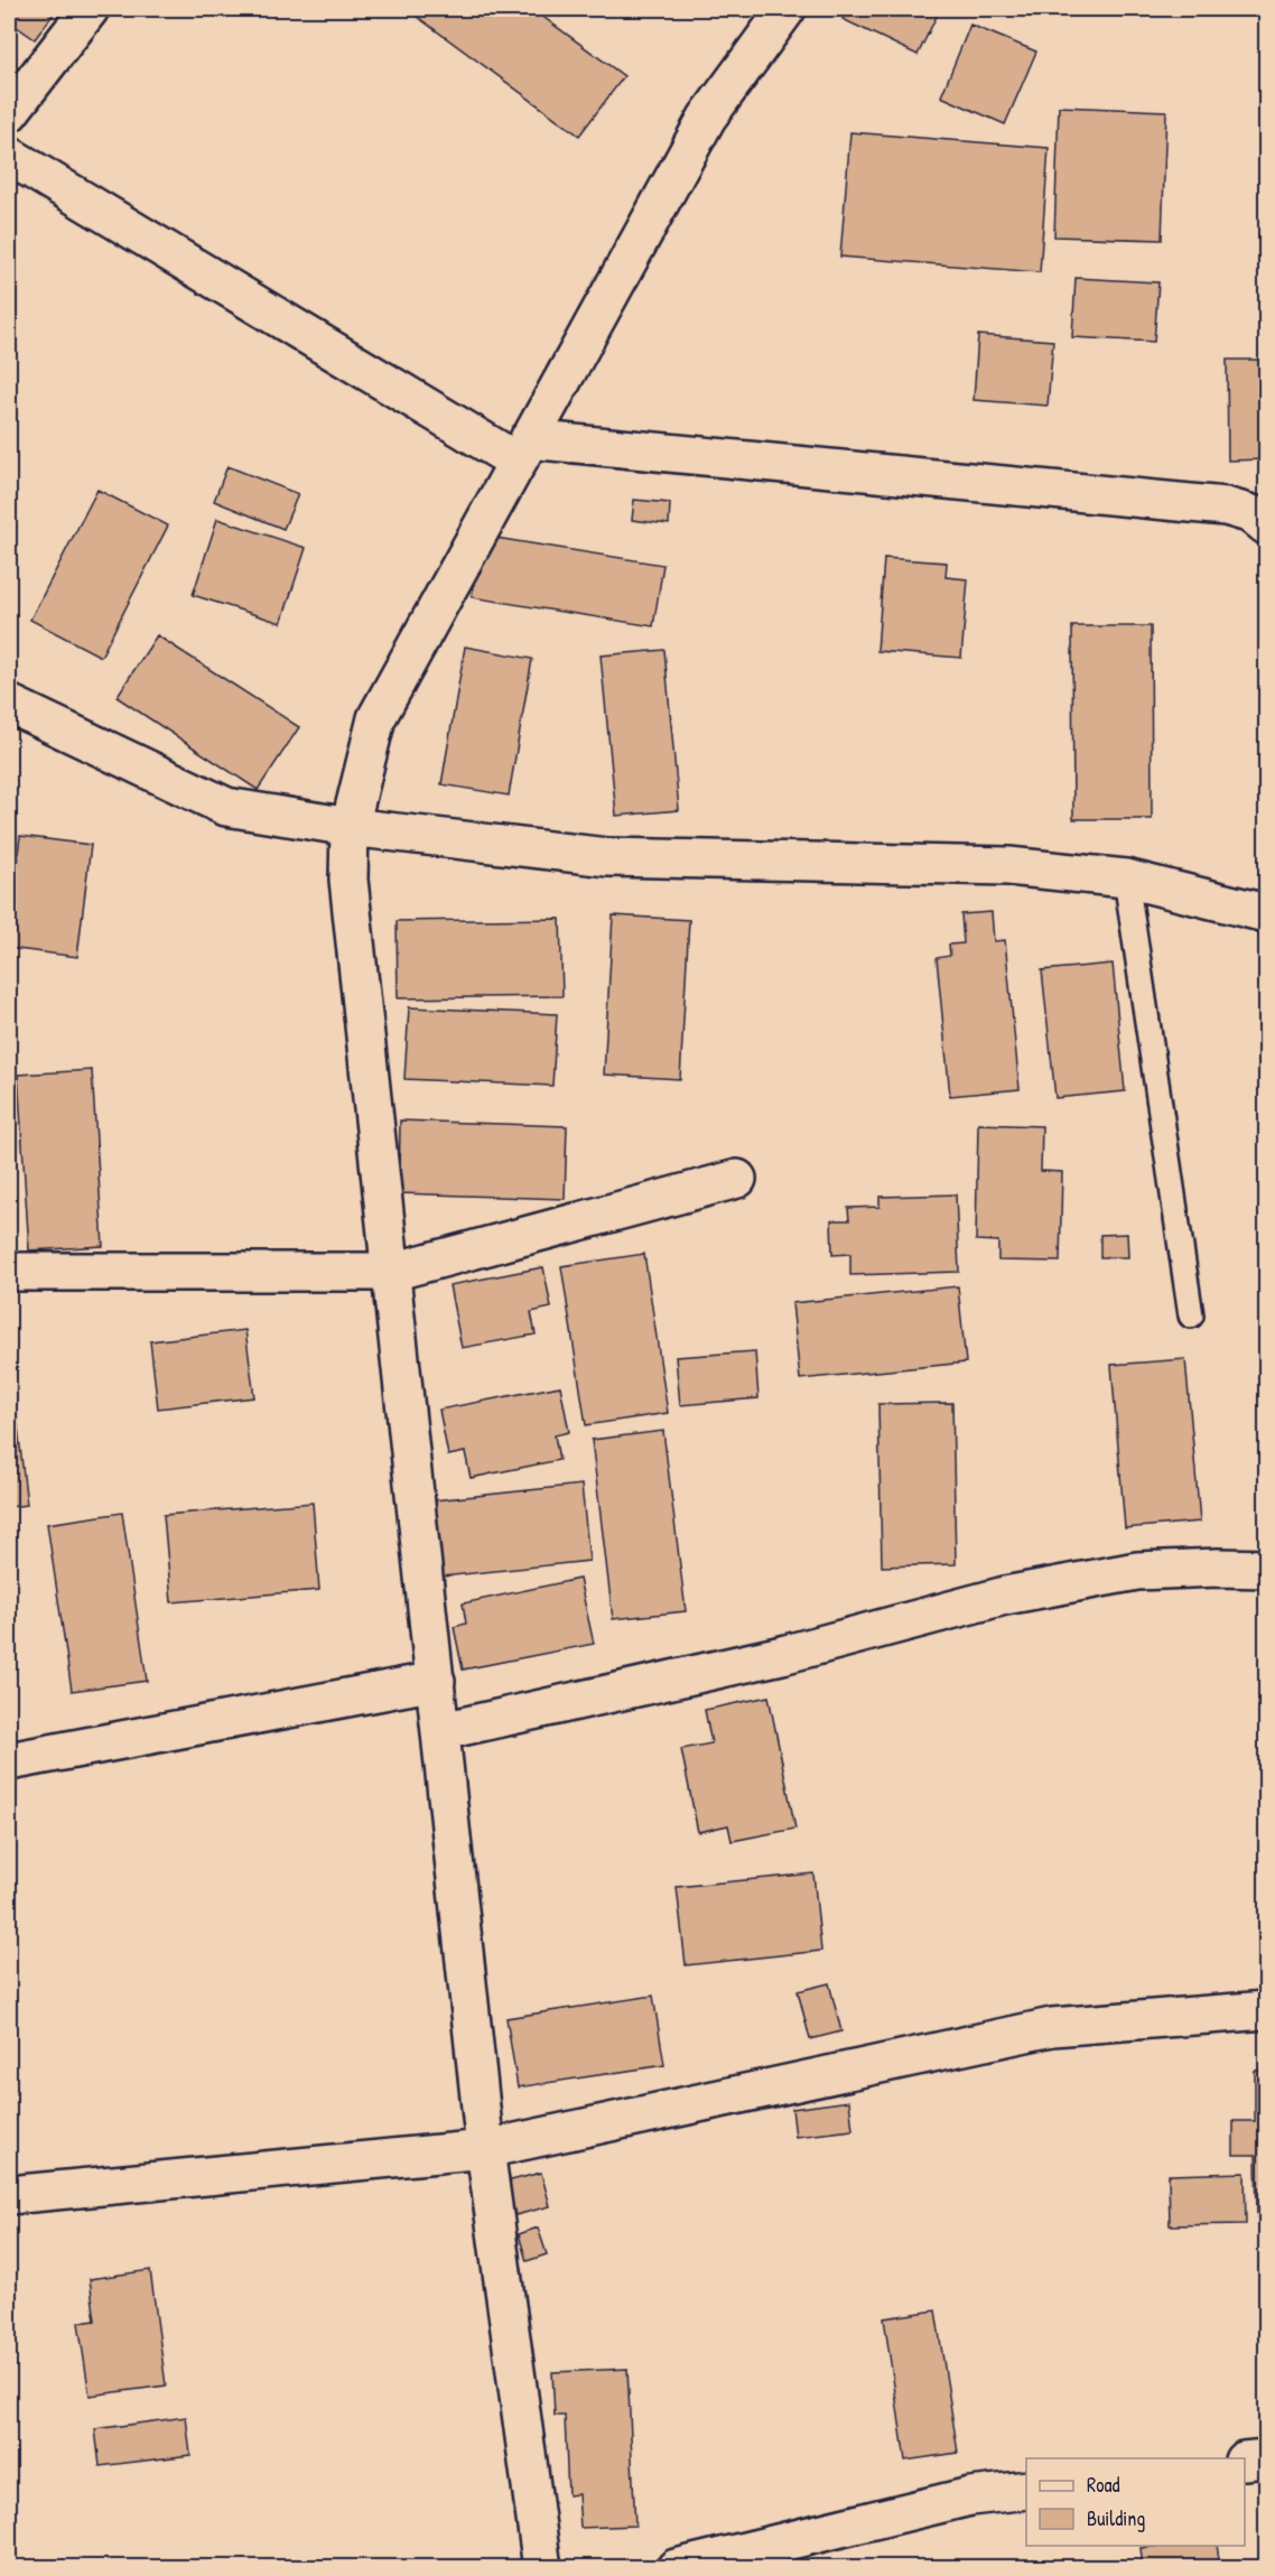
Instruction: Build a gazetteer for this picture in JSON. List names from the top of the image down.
{
  "legend": ["Road", "Building"]
}
